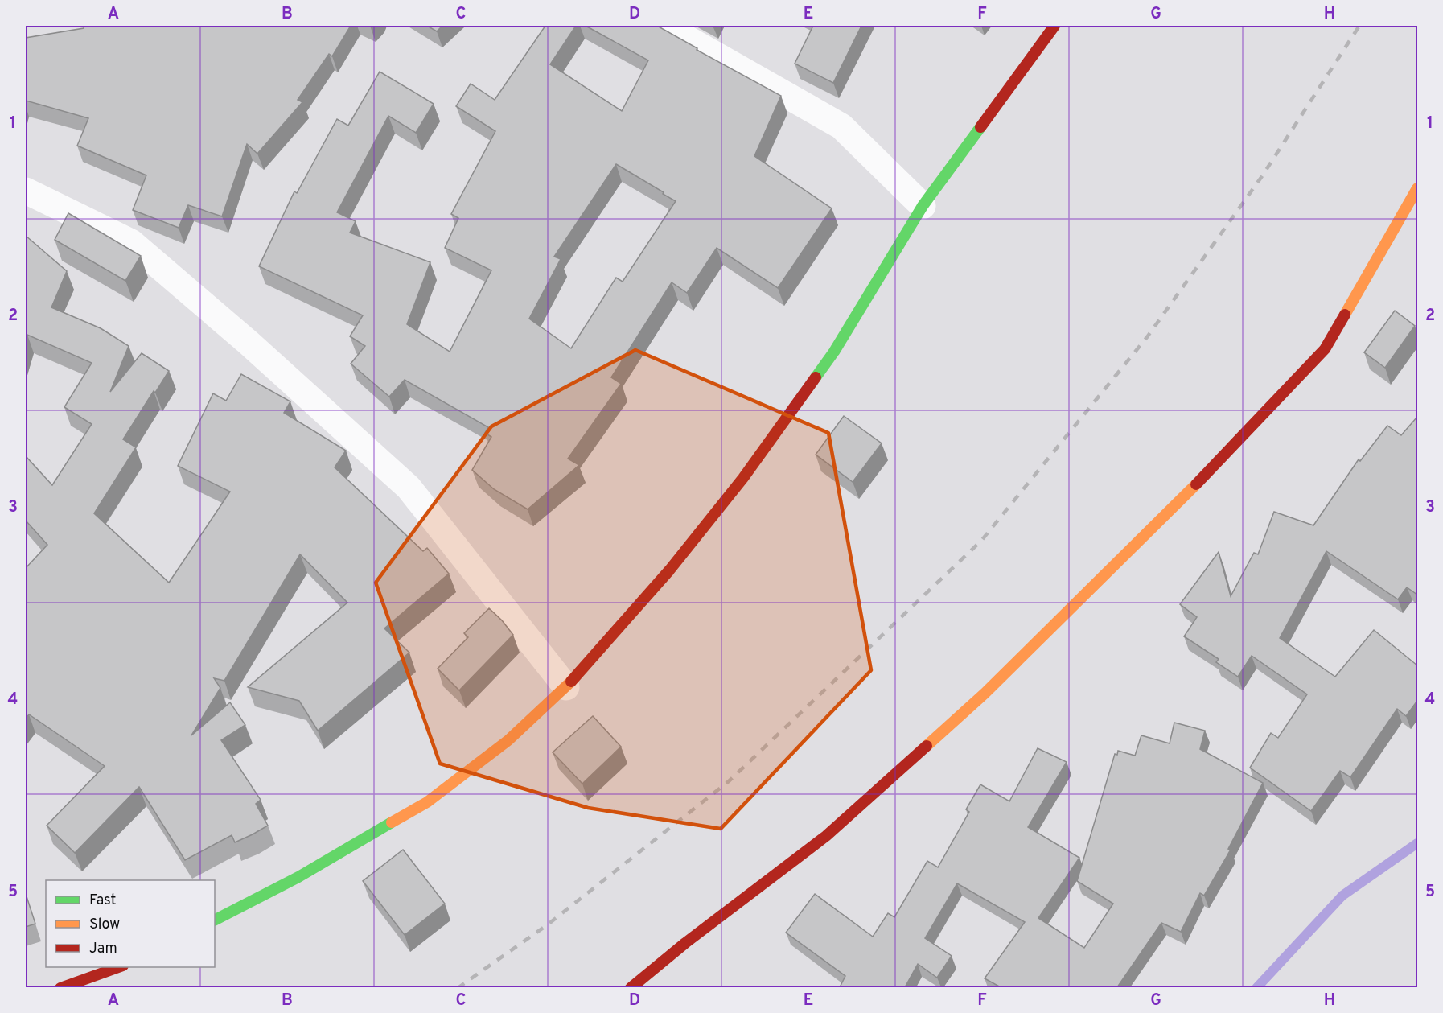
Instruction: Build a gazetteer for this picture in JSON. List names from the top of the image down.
{
  "legend": ["Fast", "Slow", "Jam"],
  "grid": {
    "columns": [
      "A",
      "B",
      "C",
      "D",
      "E",
      "F",
      "G",
      "H"
    ],
    "rows": [
      "1",
      "2",
      "3",
      "4",
      "5"
    ]
  }
}
